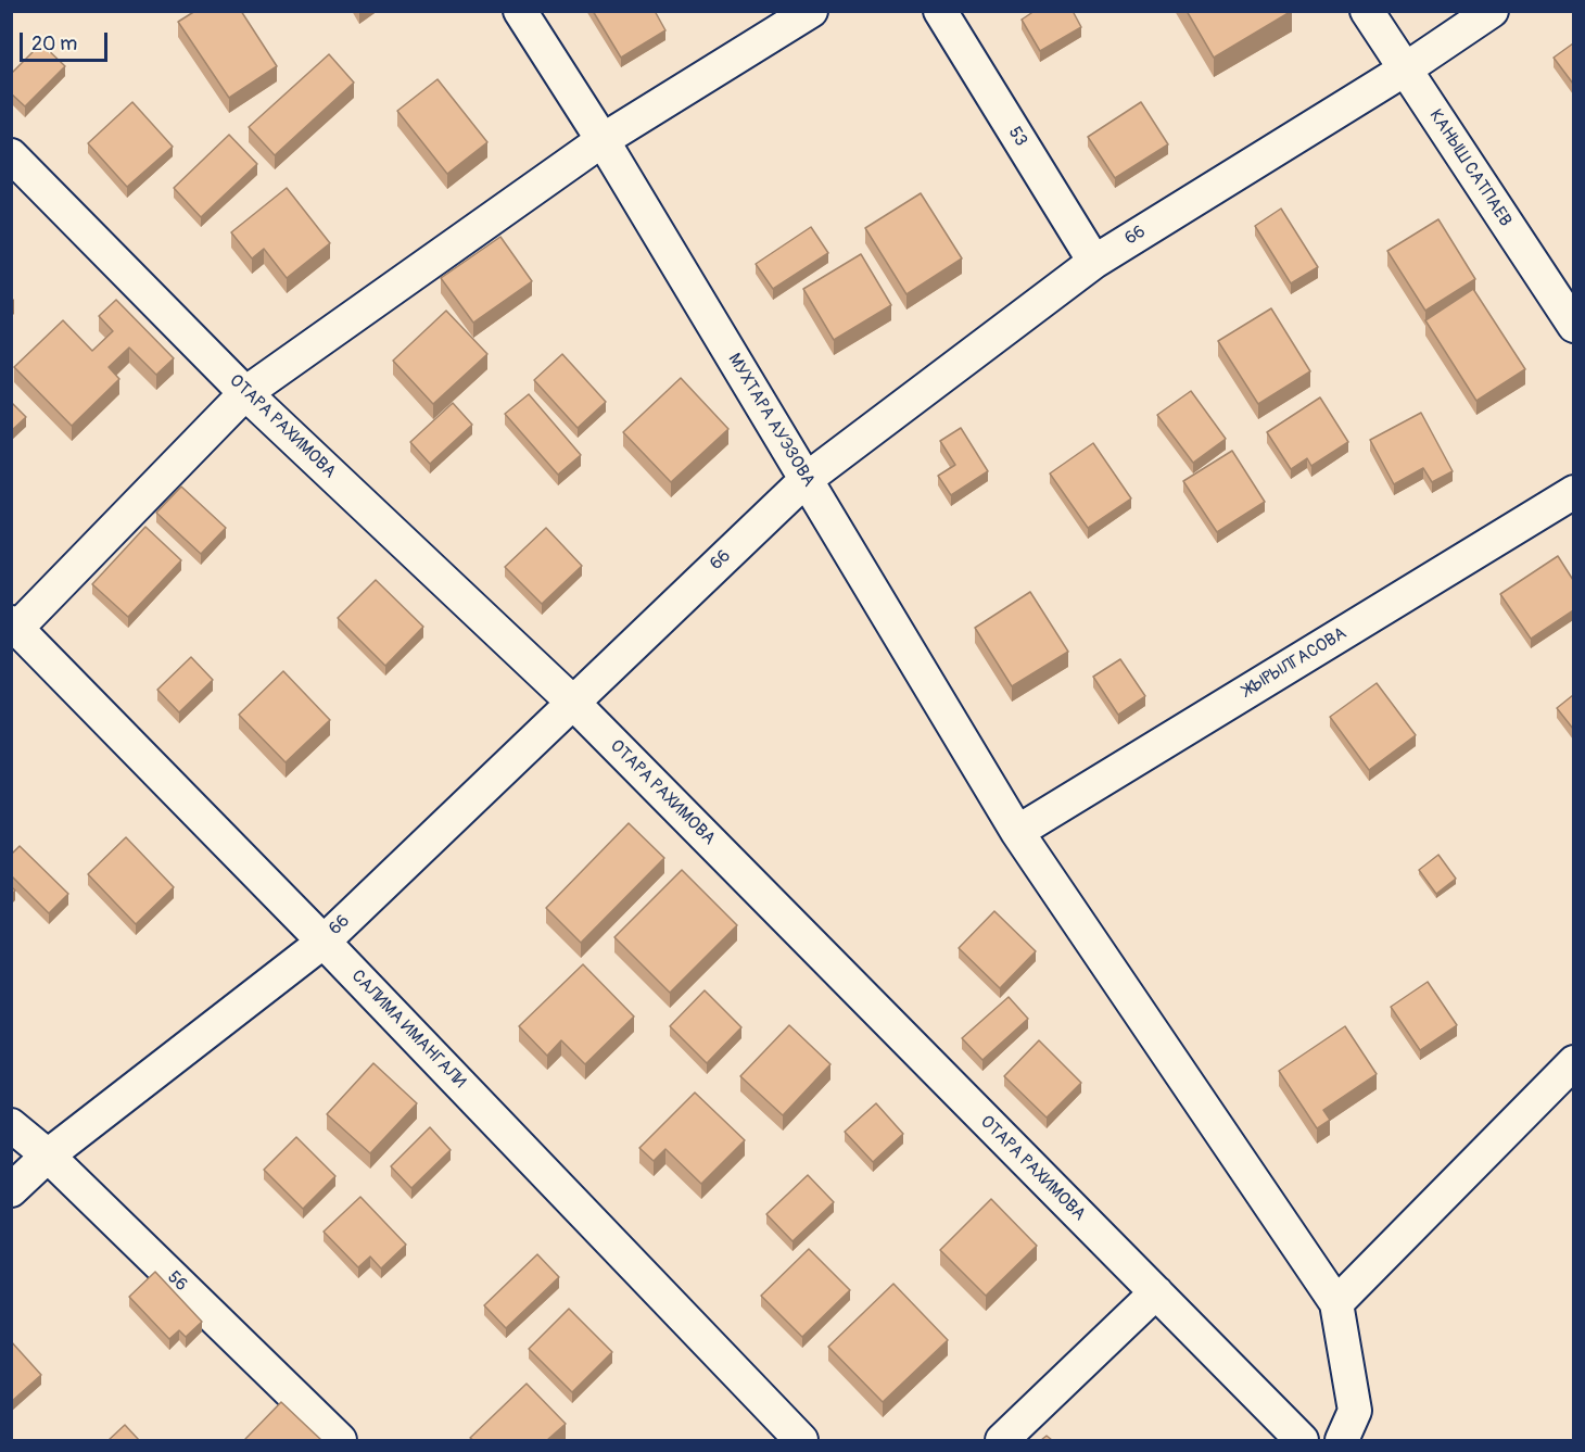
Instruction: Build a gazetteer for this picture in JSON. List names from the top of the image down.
{
  "streets": {
    "street": [
      "53",
      "КАНЫШ САТПАЕВ",
      "66",
      "МУХТАРА АУЭЗОВА",
      "ОТАРА РАХИМОВА",
      "ЖЫРЫЛГАСОВА",
      "САЛИМА ИМАНГАЛИ",
      "56"
    ]
  },
  "crossings": [
    ["53", "66"],
    ["КАНЫШ САТПАЕВ", "66"],
    ["66", "МУХТАРА АУЭЗОВА"],
    ["66", "ОТАРА РАХИМОВА"],
    ["66", "САЛИМА ИМАНГАЛИ"],
    ["66", "56"],
    ["МУХТАРА АУЭЗОВА", "ЖЫРЫЛГАСОВА"]
  ],
  "scale_bar": "20 m"
}
